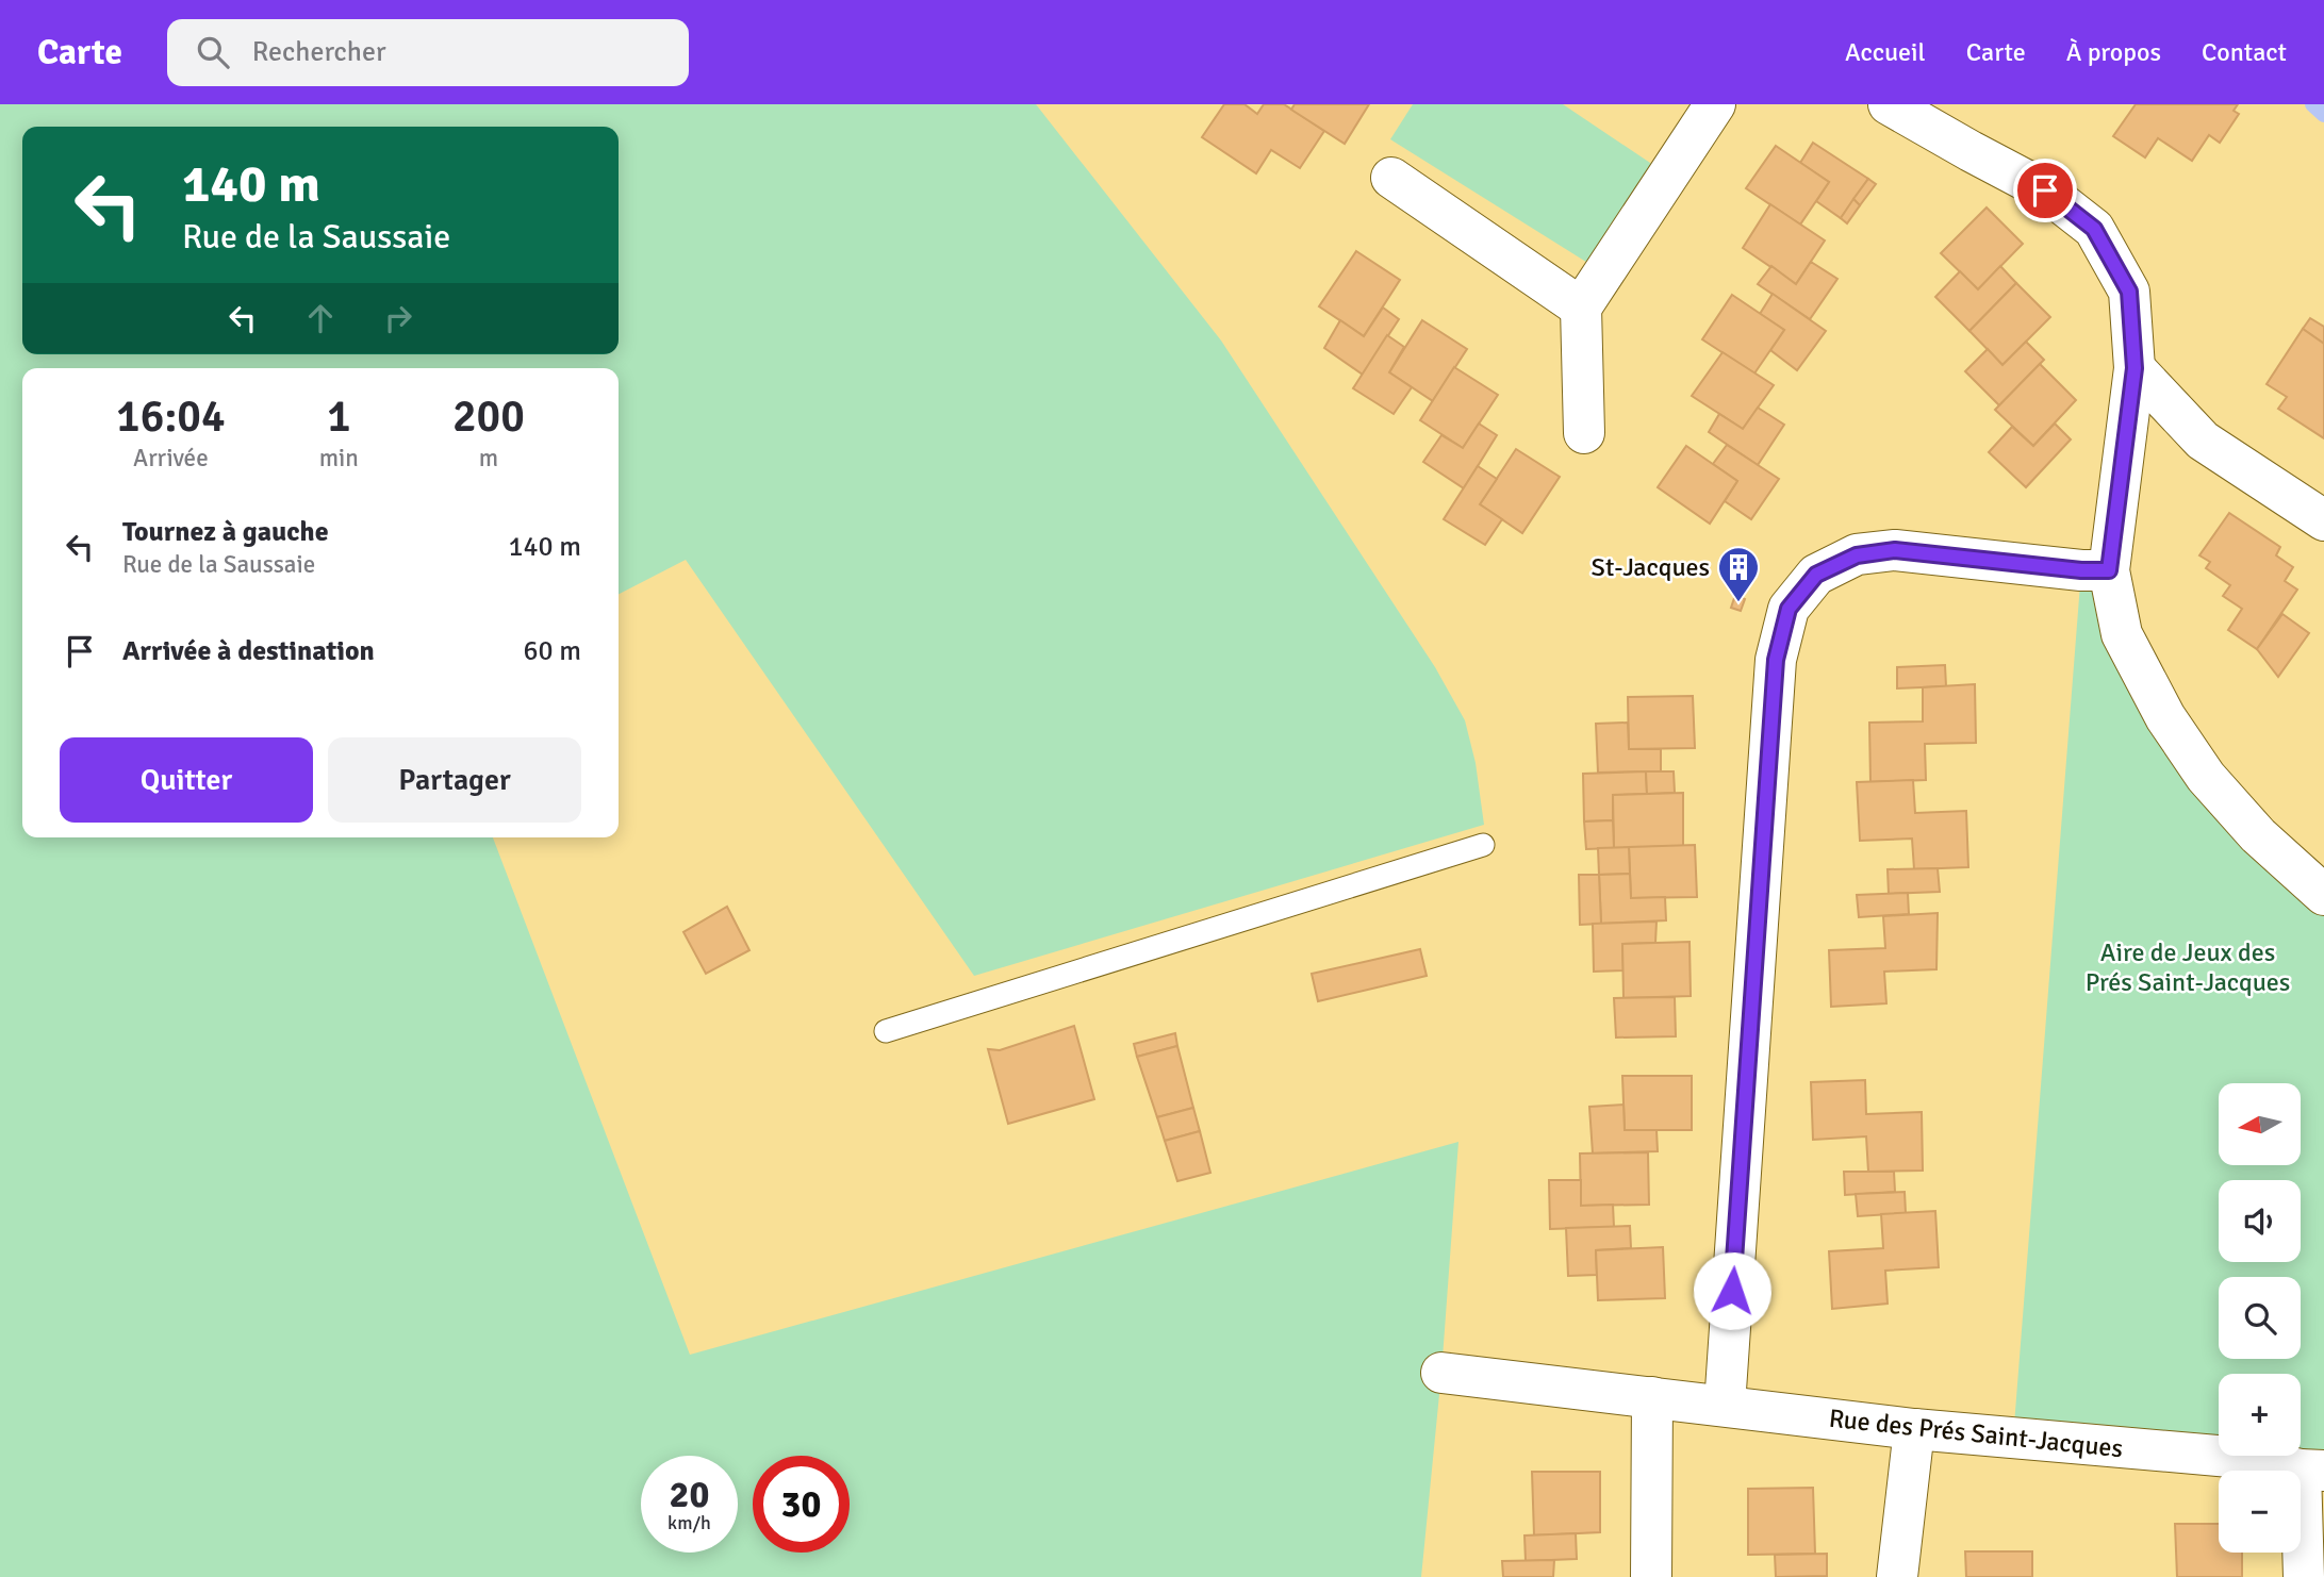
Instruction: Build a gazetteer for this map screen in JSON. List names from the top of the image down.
{
  "streets": {
    "street": ["Rue des Prés Saint-Jacques"]
  },
  "parks": ["Aire de Jeux des Prés Saint-Jacques"],
  "places": {
    "building": ["St-Jacques"]
  },
  "north": "left",
  "page": {
    "header": "Carte",
    "search": "Rechercher",
    "nav": [
      "Accueil",
      "Carte",
      "À propos",
      "Contact"
    ],
    "turn": ["140 m", "Rue de la Saussaie"],
    "eta": [
      "16:04",
      "Arrivée",
      "1",
      "min",
      "200",
      "m"
    ],
    "list": [
      {
        "name": "Tournez à gauche",
        "note": "Rue de la Saussaie",
        "value": "140 m"
      },
      {
        "name": "Arrivée à destination",
        "value": "60 m"
      }
    ],
    "buttons": ["Quitter", "Partager"],
    "map_buttons": ["+", "−"],
    "speed": "20 km/h",
    "limit": "30"
  }
}
